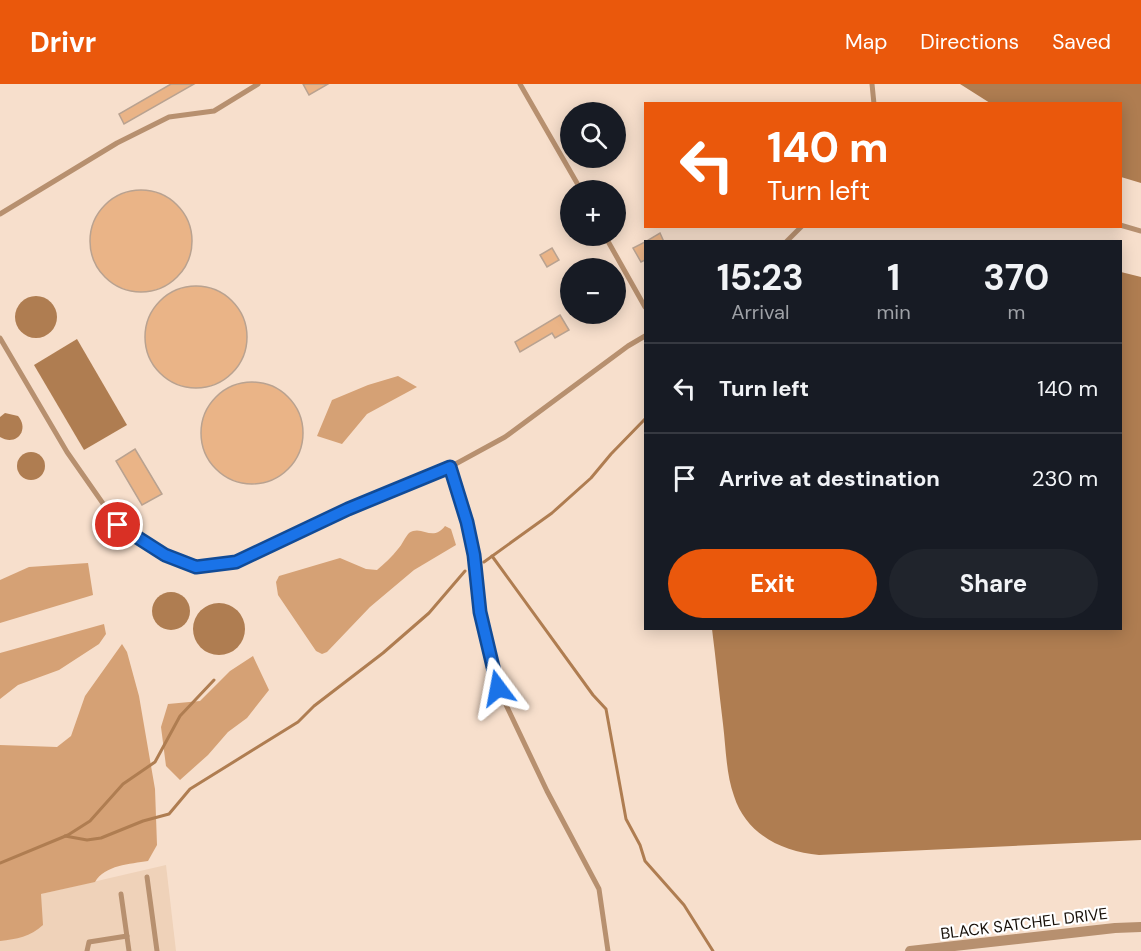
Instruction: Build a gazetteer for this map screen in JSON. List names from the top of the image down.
{
  "streets": {
    "street": ["BLACK SATCHEL DRIVE"]
  },
  "page": {
    "header": "Drivr",
    "nav": ["Map", "Directions", "Saved"],
    "map_buttons": ["+", "−"],
    "turn": ["140 m", "Turn left"],
    "eta": [
      "15:23",
      "Arrival",
      "1",
      "min",
      "370",
      "m"
    ],
    "list": [
      {
        "name": "Turn left",
        "value": "140 m"
      },
      {
        "name": "Arrive at destination",
        "value": "230 m"
      }
    ],
    "buttons": ["Exit", "Share"]
  }
}
